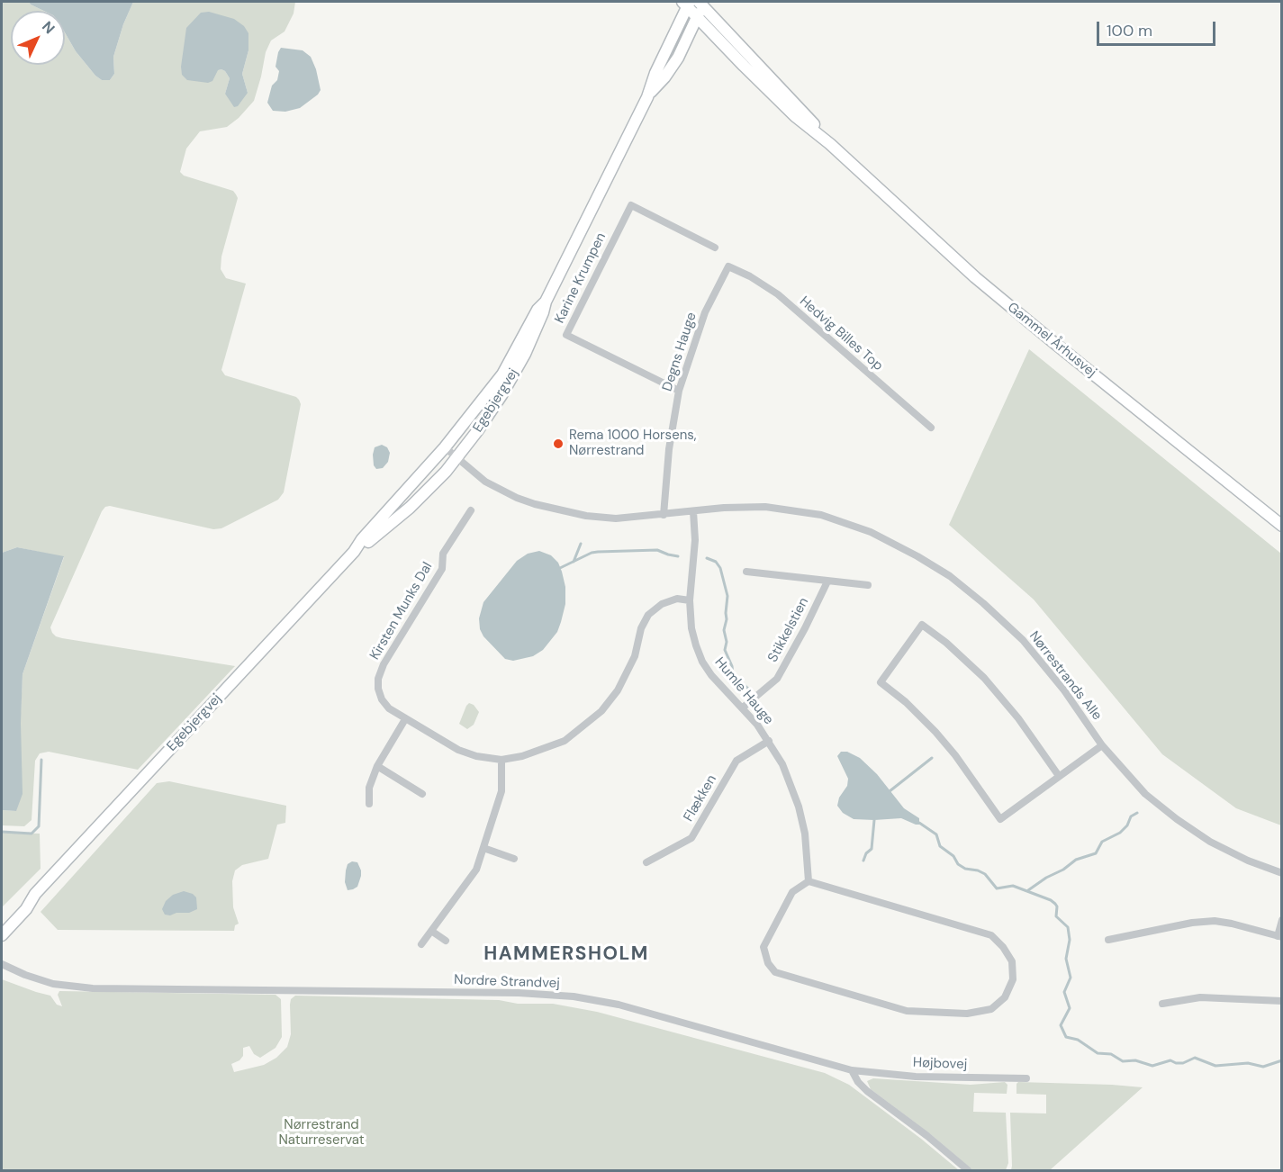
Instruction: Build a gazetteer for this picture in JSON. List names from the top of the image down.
{
  "streets": {
    "street": [
      "Karine Krumpen",
      "Hedvig Billes Top",
      "Gammel Århusvej",
      "Degns Hauge",
      "Egebjergvej",
      "Kirsten Munks Dal",
      "Stikkelstien",
      "Nørrestrands Alle",
      "Humle Hauge",
      "Flækken",
      "Nordre Strandvej",
      "Højbovej"
    ]
  },
  "crossings": [
    ["Karine Krumpen", "Degns Hauge"],
    ["Hedvig Billes Top", "Degns Hauge"],
    ["Gammel Århusvej", "Egebjergvej"],
    ["Degns Hauge", "Nørrestrands Alle"],
    ["Egebjergvej", "Nørrestrands Alle"],
    ["Kirsten Munks Dal", "Humle Hauge"],
    ["Stikkelstien", "Humle Hauge"],
    ["Nørrestrands Alle", "Humle Hauge"],
    ["Humle Hauge", "Flækken"],
    ["Nordre Strandvej", "Højbovej"]
  ],
  "districts": ["HAMMERSHOLM"],
  "parks": ["Nørrestrand Naturreservat"],
  "places": ["Rema 1000 Horsens, Nørrestrand"],
  "scale_bar": "100 m",
  "north": "top right"
}
